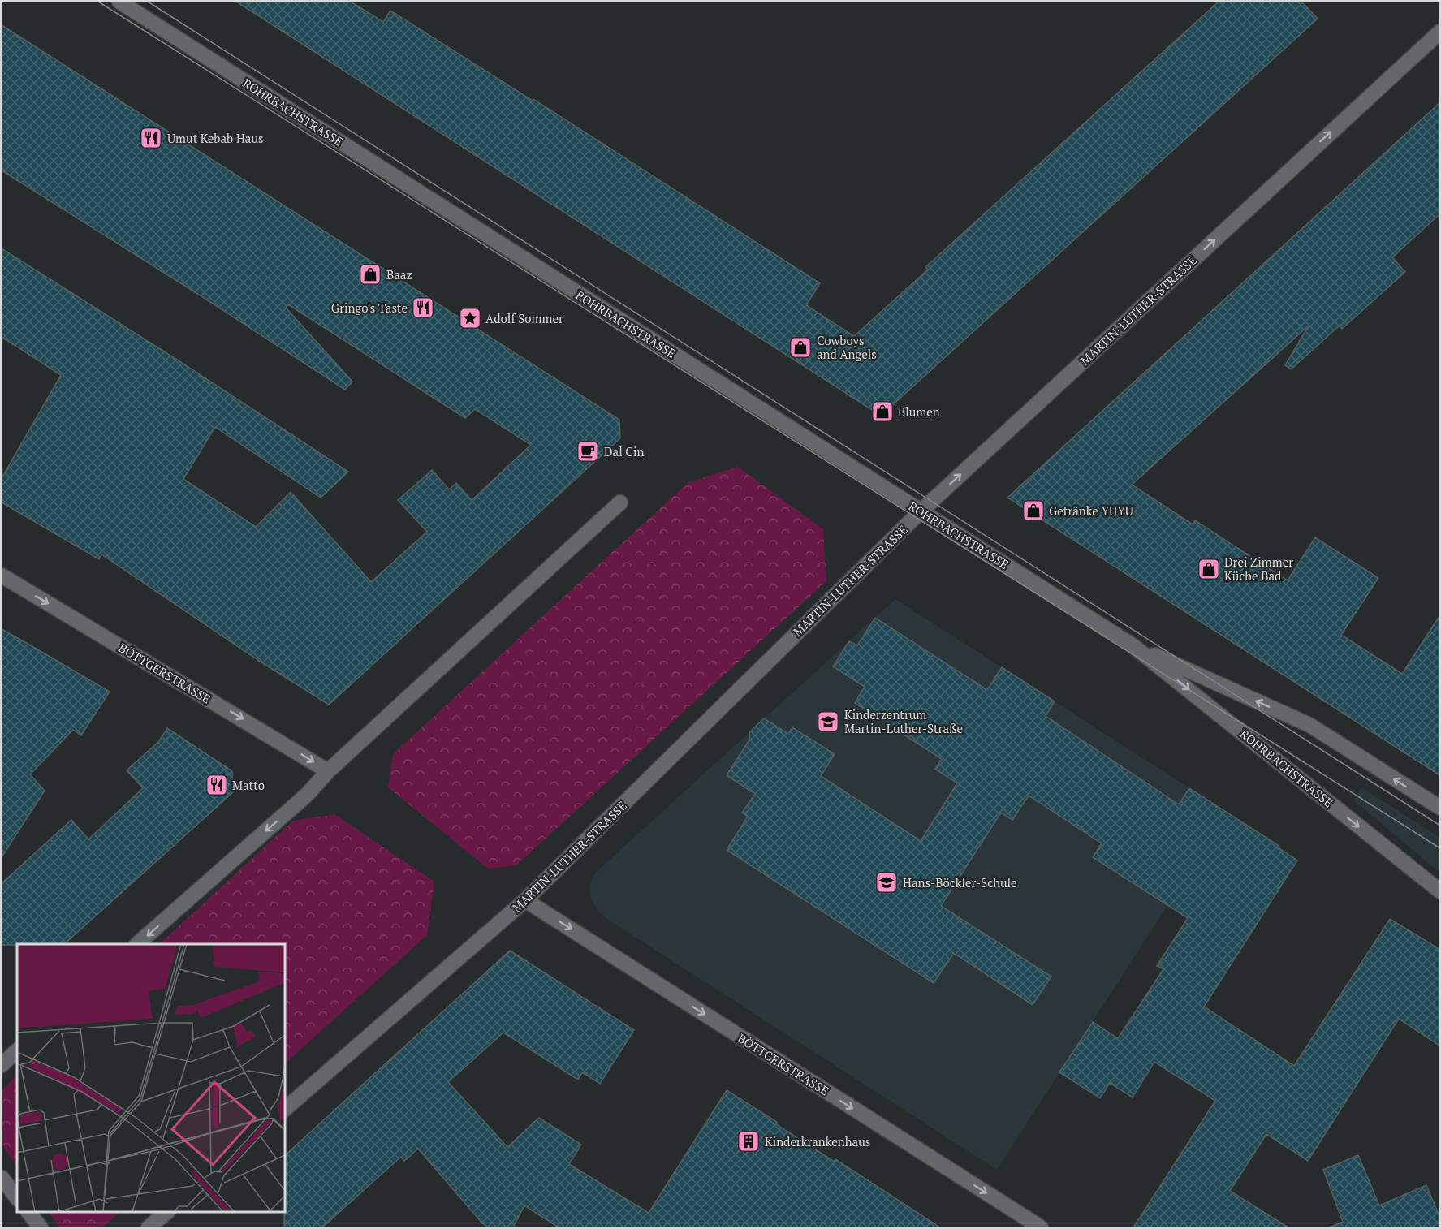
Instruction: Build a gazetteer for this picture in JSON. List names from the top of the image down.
{
  "streets": {
    "street": ["ROHRBACHSTRASSE", "MARTIN-LUTHER-STRASSE", "BÖTTGERSTRASSE"]
  },
  "crossings": [
    ["ROHRBACHSTRASSE", "MARTIN-LUTHER-STRASSE"],
    ["MARTIN-LUTHER-STRASSE", "BÖTTGERSTRASSE"]
  ],
  "one_way": ["MARTIN-LUTHER-STRASSE", "BÖTTGERSTRASSE"],
  "places": {
    "restaurant": ["Umut Kebab Haus", "Gringo's Taste", "Matto"],
    "shop": [
      "Baaz",
      "Cowboys and Angels",
      "Blumen",
      "Getränke YUYU",
      "Drei Zimmer Küche Bad"
    ],
    "place": ["Adolf Sommer"],
    "cafe": ["Dal Cin"],
    "school or university": ["Kinderzentrum Martin-Luther-Straße", "Hans-Böckler-Schule"],
    "building": ["Kinderkrankenhaus"]
  }
}
